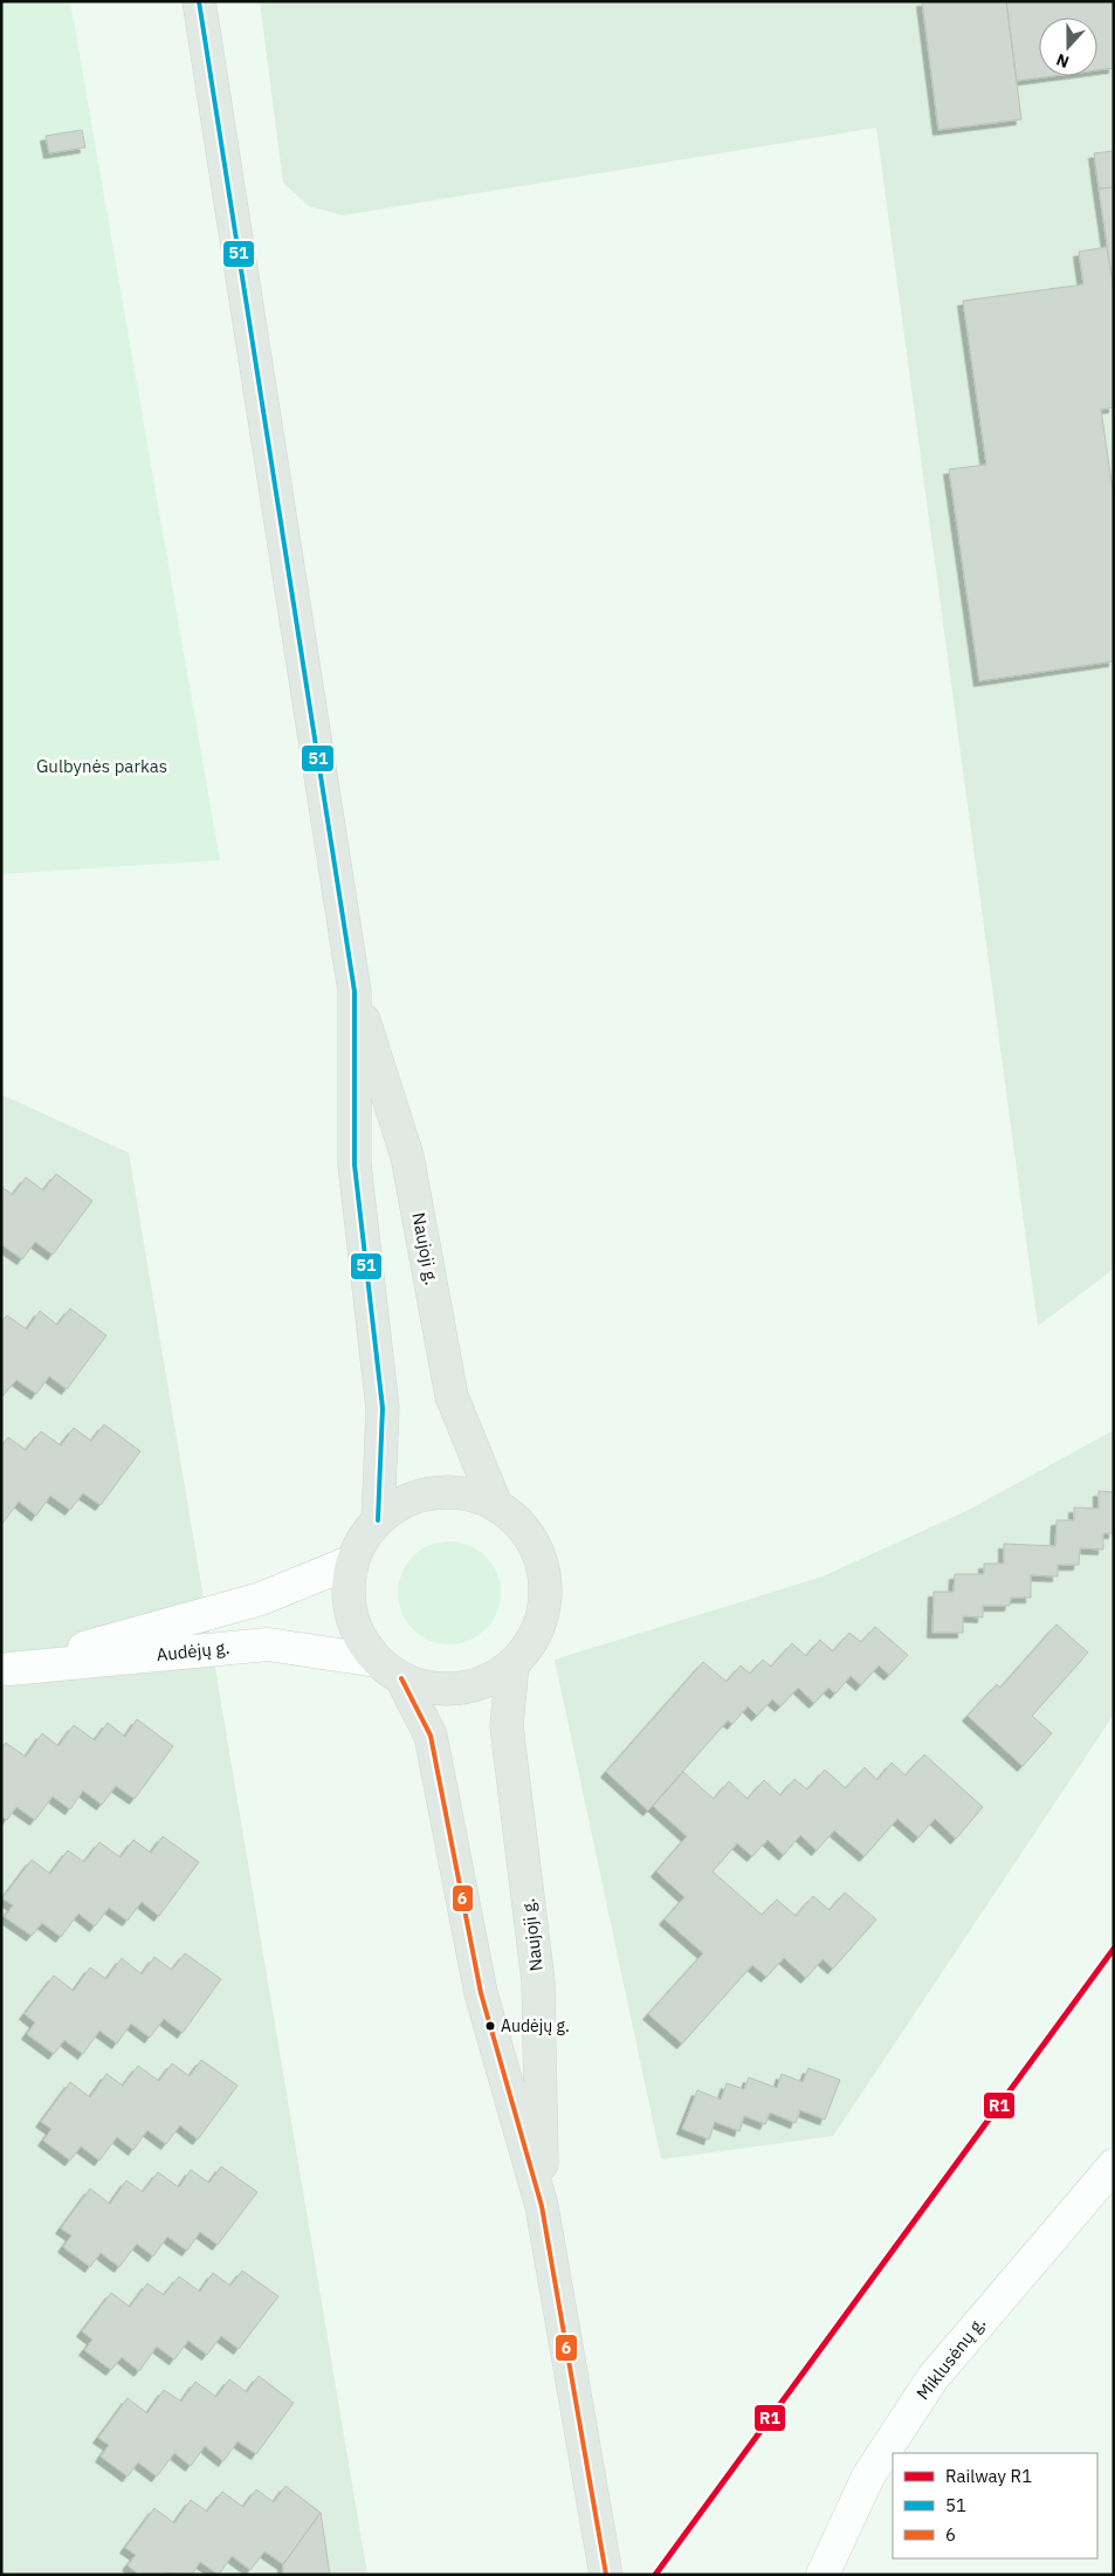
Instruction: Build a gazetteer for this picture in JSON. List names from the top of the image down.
{
  "streets": {
    "main road": ["Naujoji g."],
    "street": ["Audėjų g.", "Miklusėnų g."]
  },
  "crossings": [
    ["Naujoji g.", "Audėjų g."]
  ],
  "parks": ["Gulbynės parkas"],
  "places": ["Audėjų g."],
  "lines": ["transit line 51", "transit line 6", "rail line R1"],
  "legend": ["Railway R1", "51", "6"],
  "north": "bottom"
}
